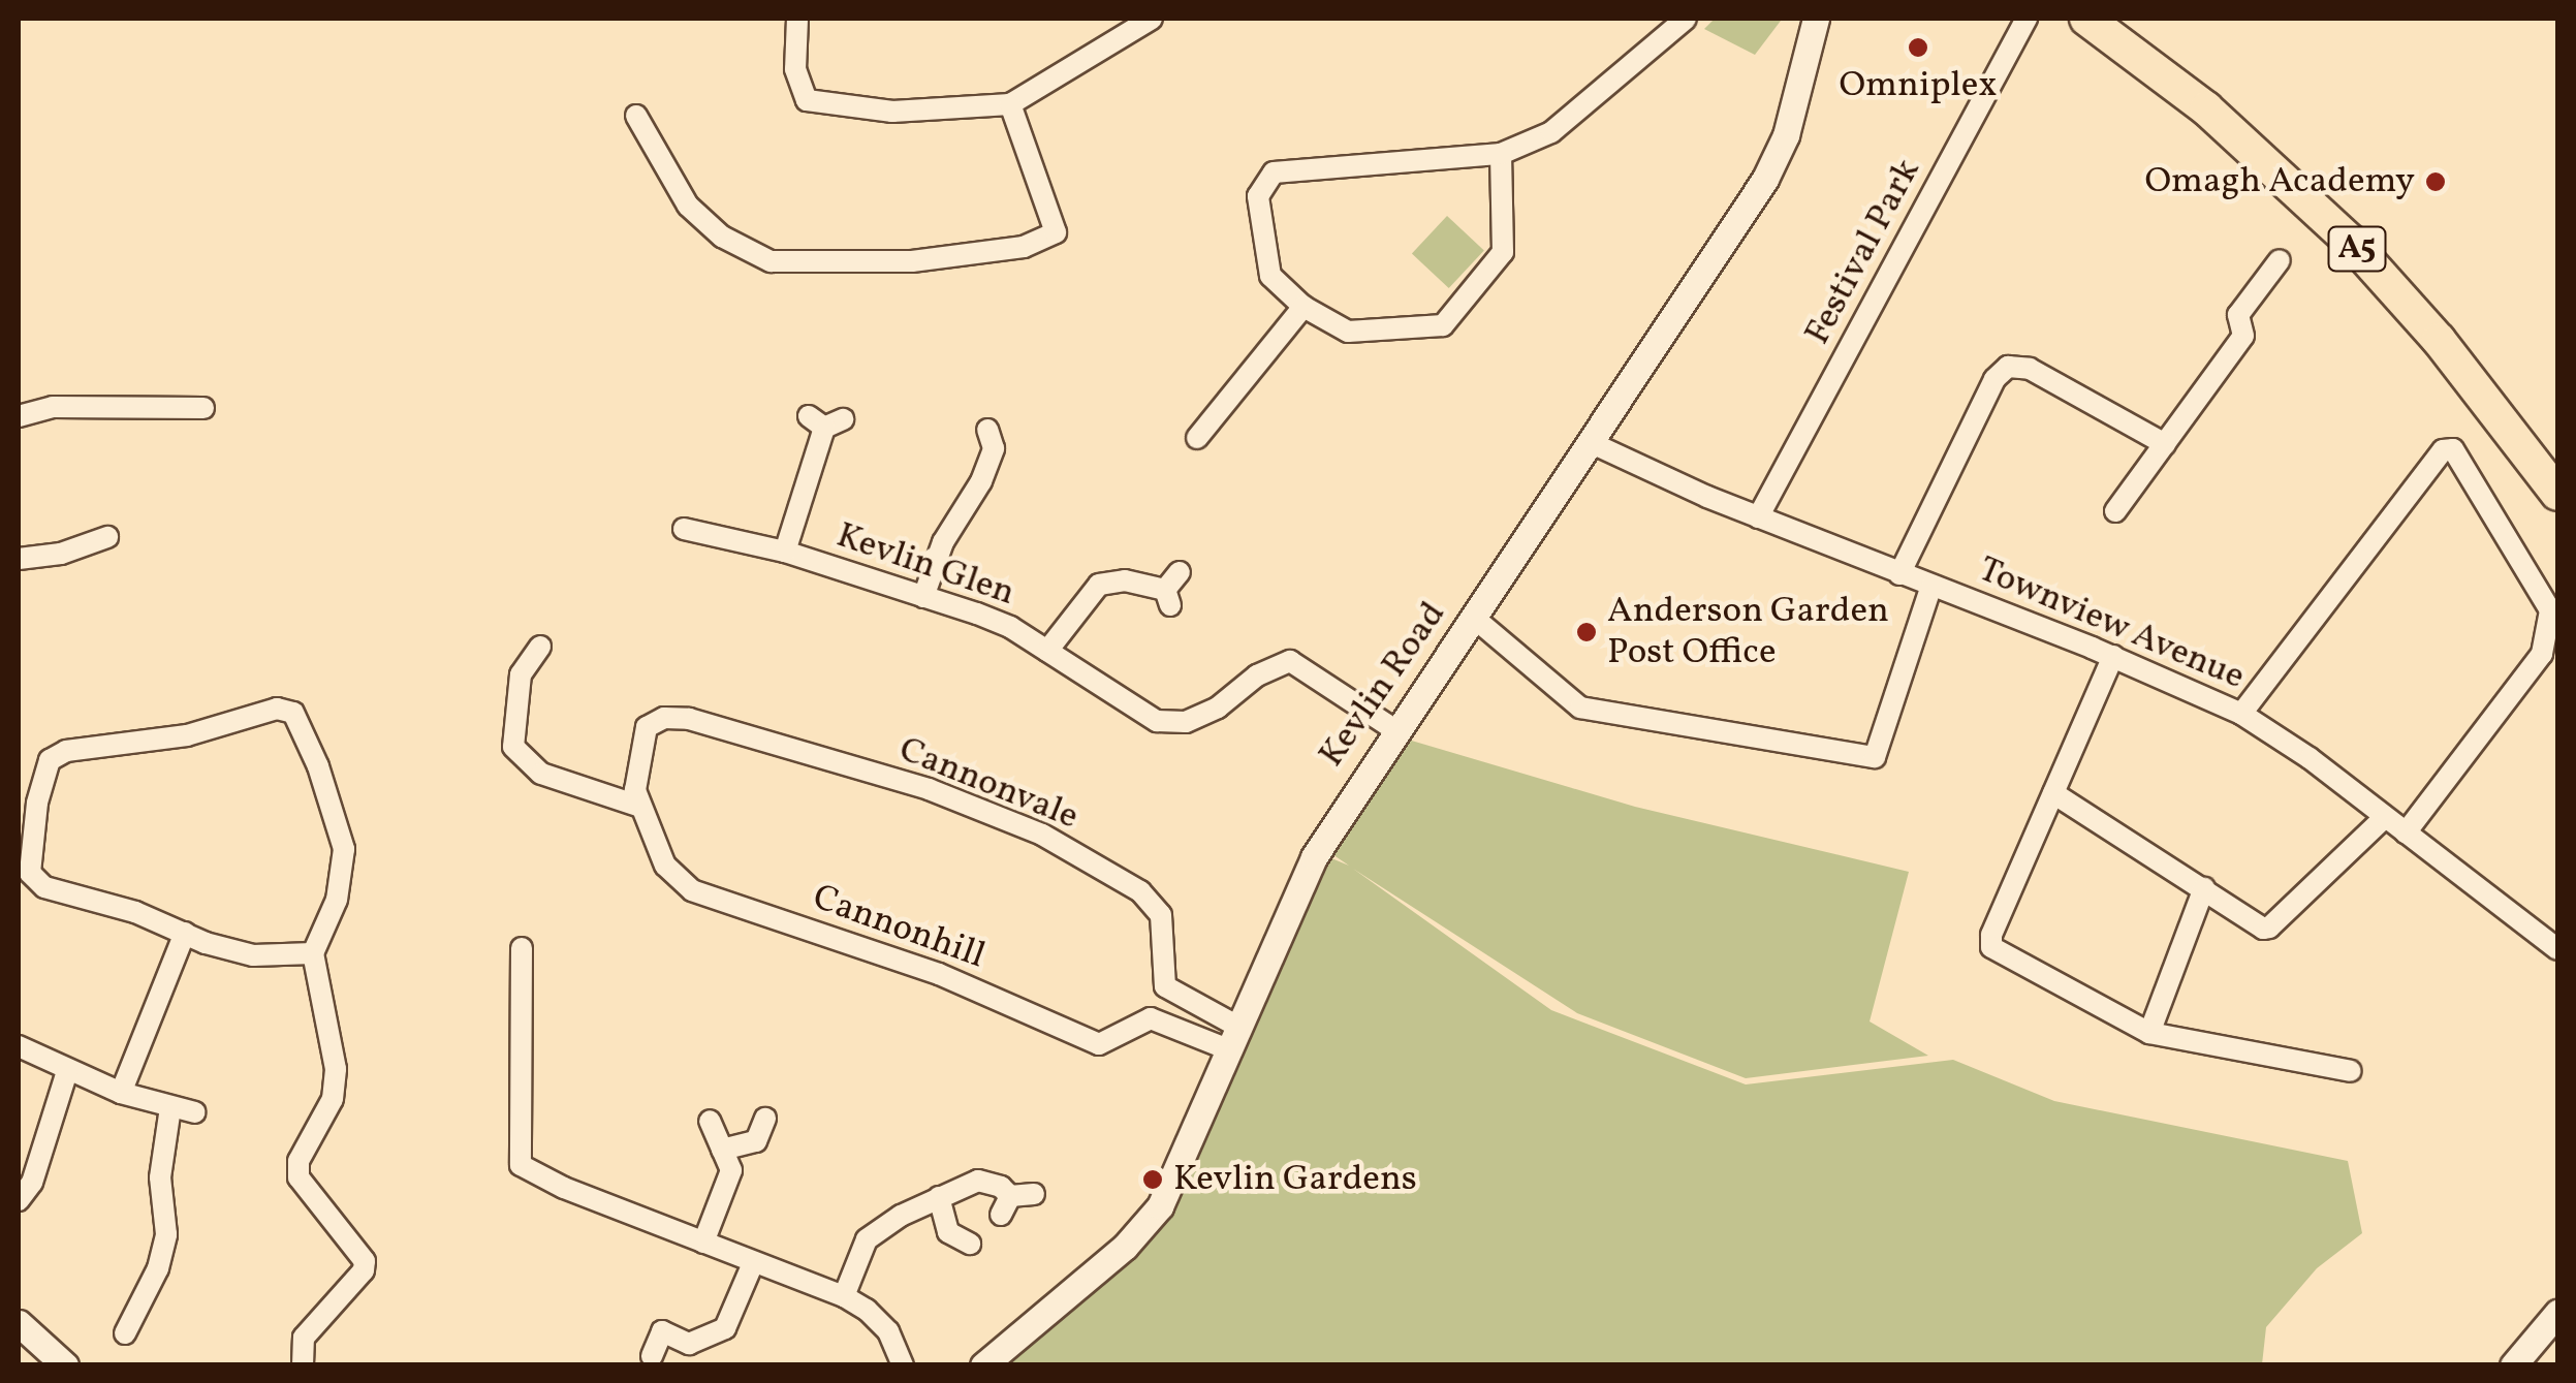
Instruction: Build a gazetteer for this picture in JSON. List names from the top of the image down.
{
  "streets": {
    "highway": ["A5"],
    "street": [
      "Festival Park",
      "Kevlin Glen",
      "Townview Avenue",
      "Kevlin Road",
      "Cannonvale",
      "Cannonhill"
    ]
  },
  "crossings": [
    ["Festival Park", "Townview Avenue"],
    ["Kevlin Glen", "Kevlin Road"],
    ["Townview Avenue", "Kevlin Road"],
    ["Kevlin Road", "Cannonvale"],
    ["Kevlin Road", "Cannonhill"],
    ["Cannonvale", "Cannonhill"]
  ],
  "places": [
    "Omniplex",
    "Omagh Academy",
    "Anderson Garden Post Office",
    "Kevlin Gardens"
  ]
}
